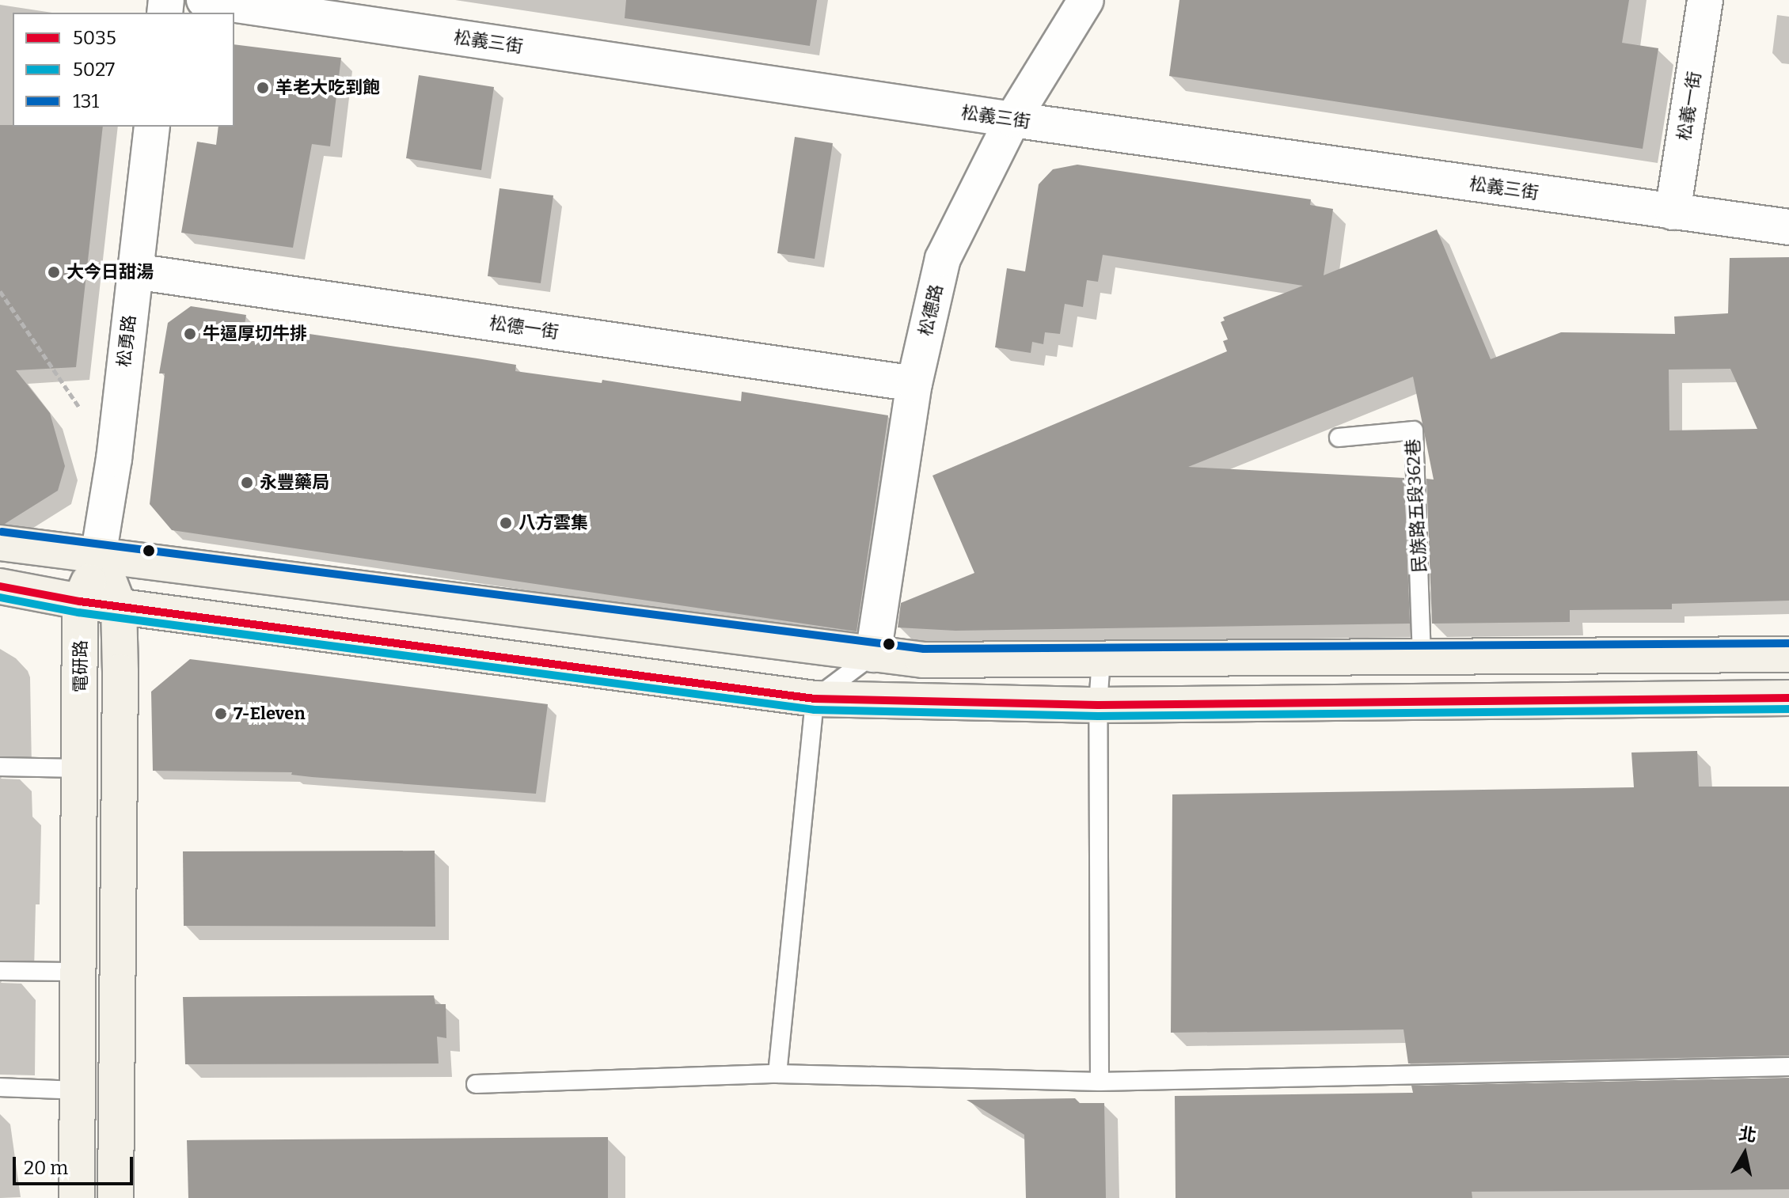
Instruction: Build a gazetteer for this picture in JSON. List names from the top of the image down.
{
  "streets": {
    "main road": ["電研路"],
    "street": [
      "松義三街",
      "松義一街",
      "松德路",
      "松德一街",
      "松勇路"
    ],
    "lane": ["民族路五段362巷"]
  },
  "crossings": [
    ["松義三街", "松義一街"],
    ["松義三街", "松德路"],
    ["松德路", "松德一街"],
    ["松德一街", "松勇路"],
    ["松勇路", "電研路"]
  ],
  "places": [
    "羊老大吃到飽",
    "大今日甜湯",
    "牛逼厚切牛排",
    "永豐藥局",
    "八方雲集",
    "7-Eleven"
  ],
  "lines": ["transit line 131", "transit line 5035", "transit line 5027"],
  "legend": ["5035", "5027", "131"],
  "scale_bar": "20 m",
  "north": "top"
}
